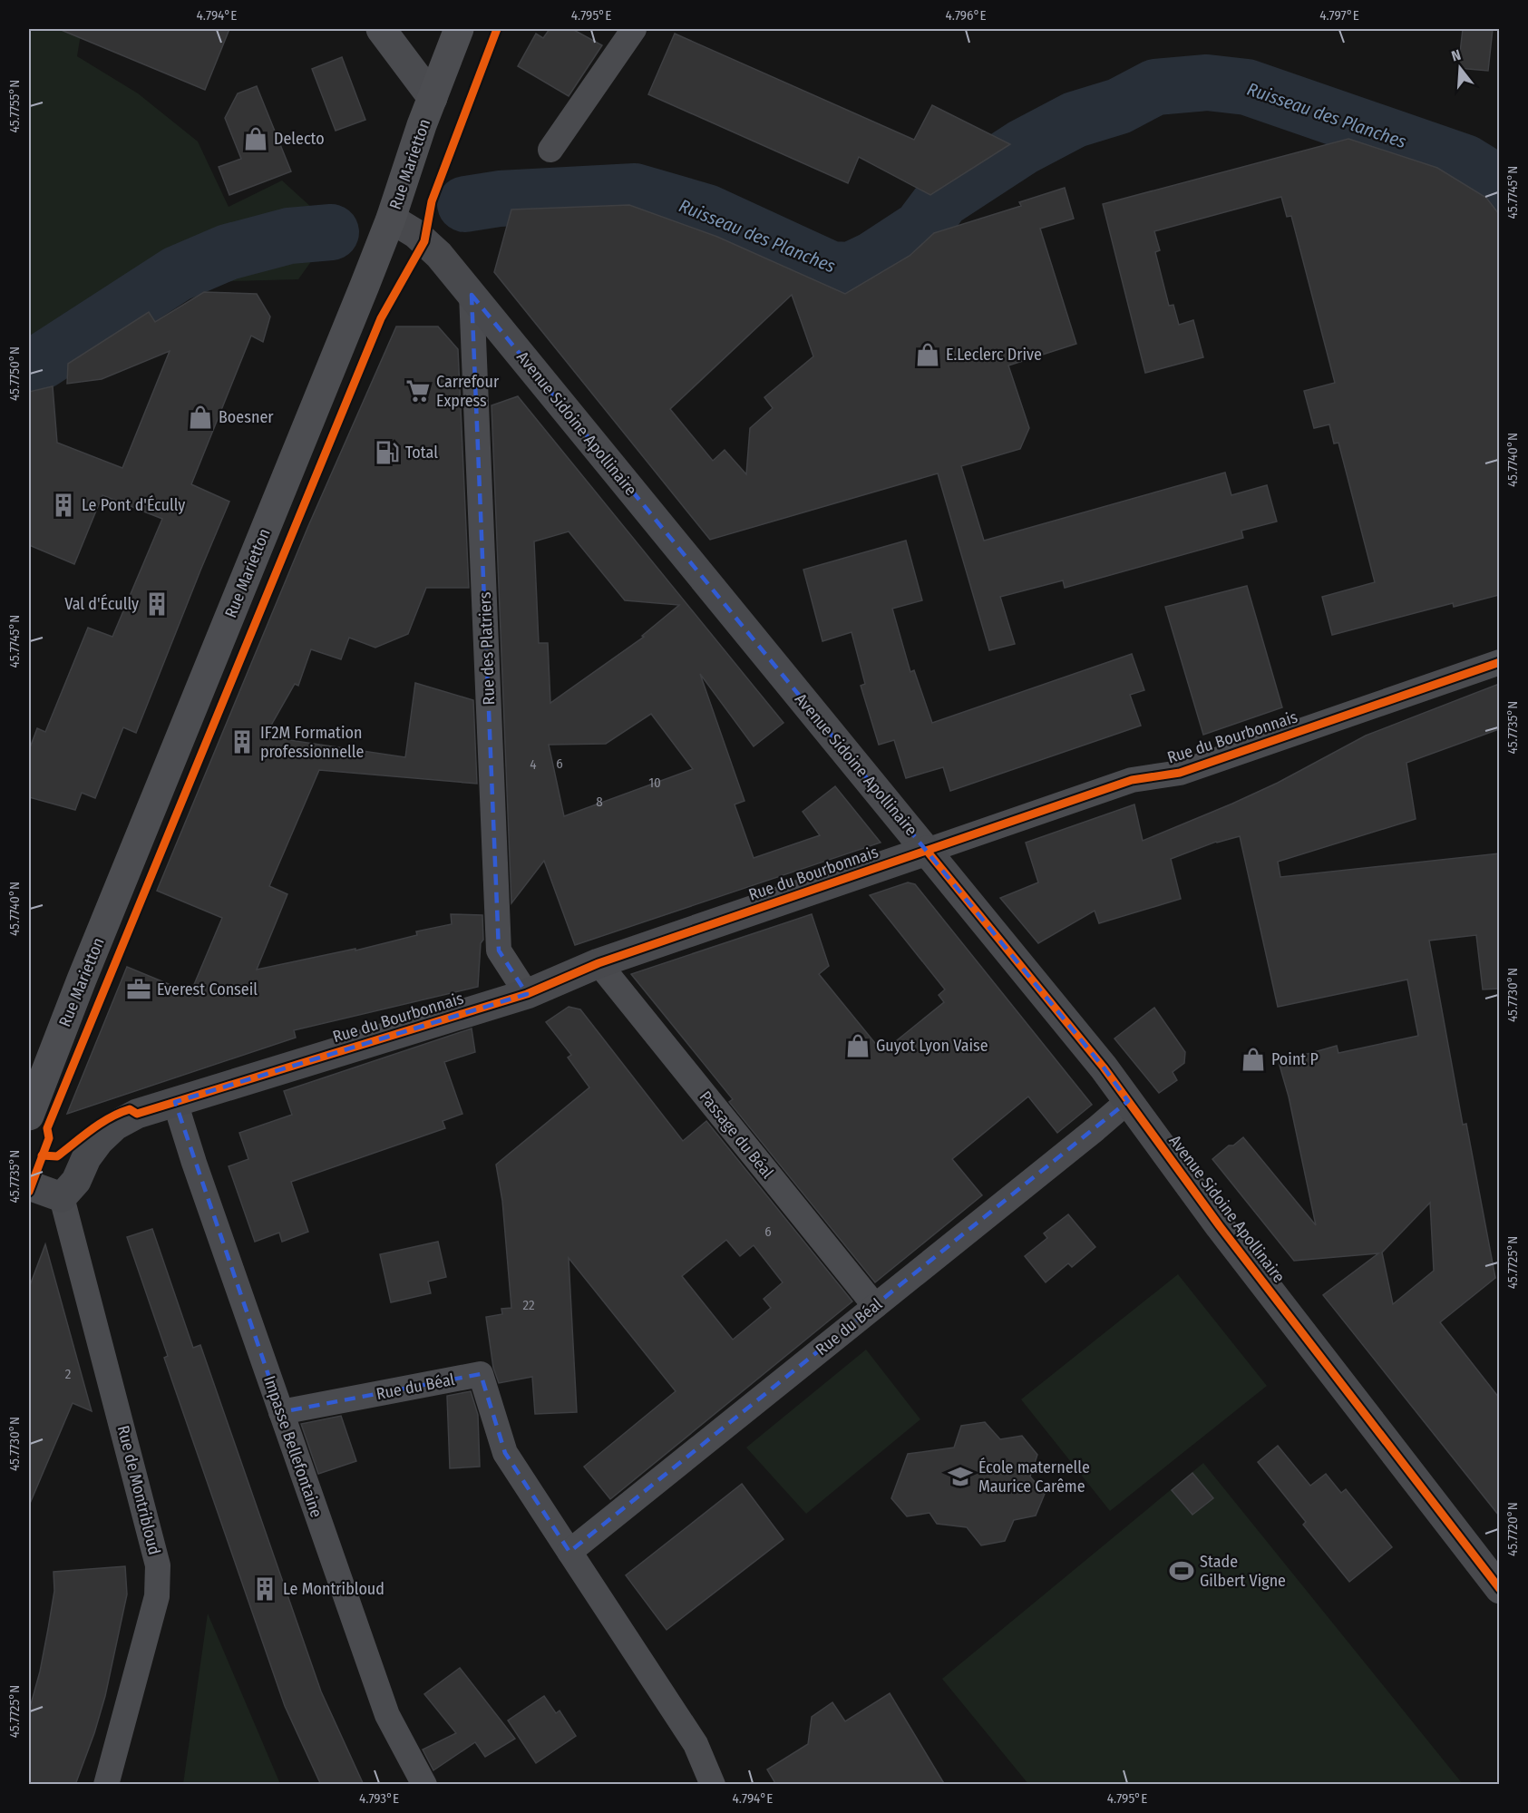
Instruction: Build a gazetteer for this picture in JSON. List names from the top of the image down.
{
  "streets": {
    "main road": ["Rue Marietton", "Avenue Sidoine Apollinaire", "Rue du Bourbonnais"],
    "street": [
      "Rue des Platriers",
      "Passage du Béal",
      "Rue du Béal",
      "Impasse Bellefontaine",
      "Rue de Montribloud"
    ]
  },
  "crossings": [
    ["Rue Marietton", "Avenue Sidoine Apollinaire"],
    ["Avenue Sidoine Apollinaire", "Rue des Platriers"],
    ["Avenue Sidoine Apollinaire", "Rue du Bourbonnais"],
    ["Avenue Sidoine Apollinaire", "Rue du Béal"],
    ["Rue des Platriers", "Rue du Bourbonnais"],
    ["Rue du Bourbonnais", "Passage du Béal"],
    ["Rue du Bourbonnais", "Impasse Bellefontaine"],
    ["Rue du Bourbonnais", "Rue de Montribloud"],
    ["Passage du Béal", "Rue du Béal"],
    ["Rue du Béal", "Impasse Bellefontaine"]
  ],
  "water": ["Ruisseau des Planches"],
  "places": {
    "shop": [
      "Delecto",
      "E.Leclerc Drive",
      "Boesner",
      "Guyot Lyon Vaise",
      "Point P"
    ],
    "supermarket": ["Carrefour Express"],
    "fuel station": ["Total"],
    "building": [
      "Le Pont d'Écully",
      "Val d'Écully",
      "IF2M Formation professionnelle",
      "Le Montribloud"
    ],
    "office": ["Everest Conseil"],
    "school or university": ["École maternelle Maurice Carême"],
    "sports": ["Stade Gilbert Vigne"]
  },
  "house_numbers": [
    "6",
    "4",
    "10",
    "8",
    "6",
    "22",
    "2"
  ],
  "north": "top",
  "coordinates": [
    "4.794°E",
    "4.795°E",
    "4.796°E",
    "4.797°E",
    "45.7755°N",
    "45.7745°N",
    "45.7750°N",
    "45.7740°N",
    "45.7735°N",
    "45.7730°N",
    "45.7725°N",
    "45.7720°N",
    "4.793°E"
  ]
}
